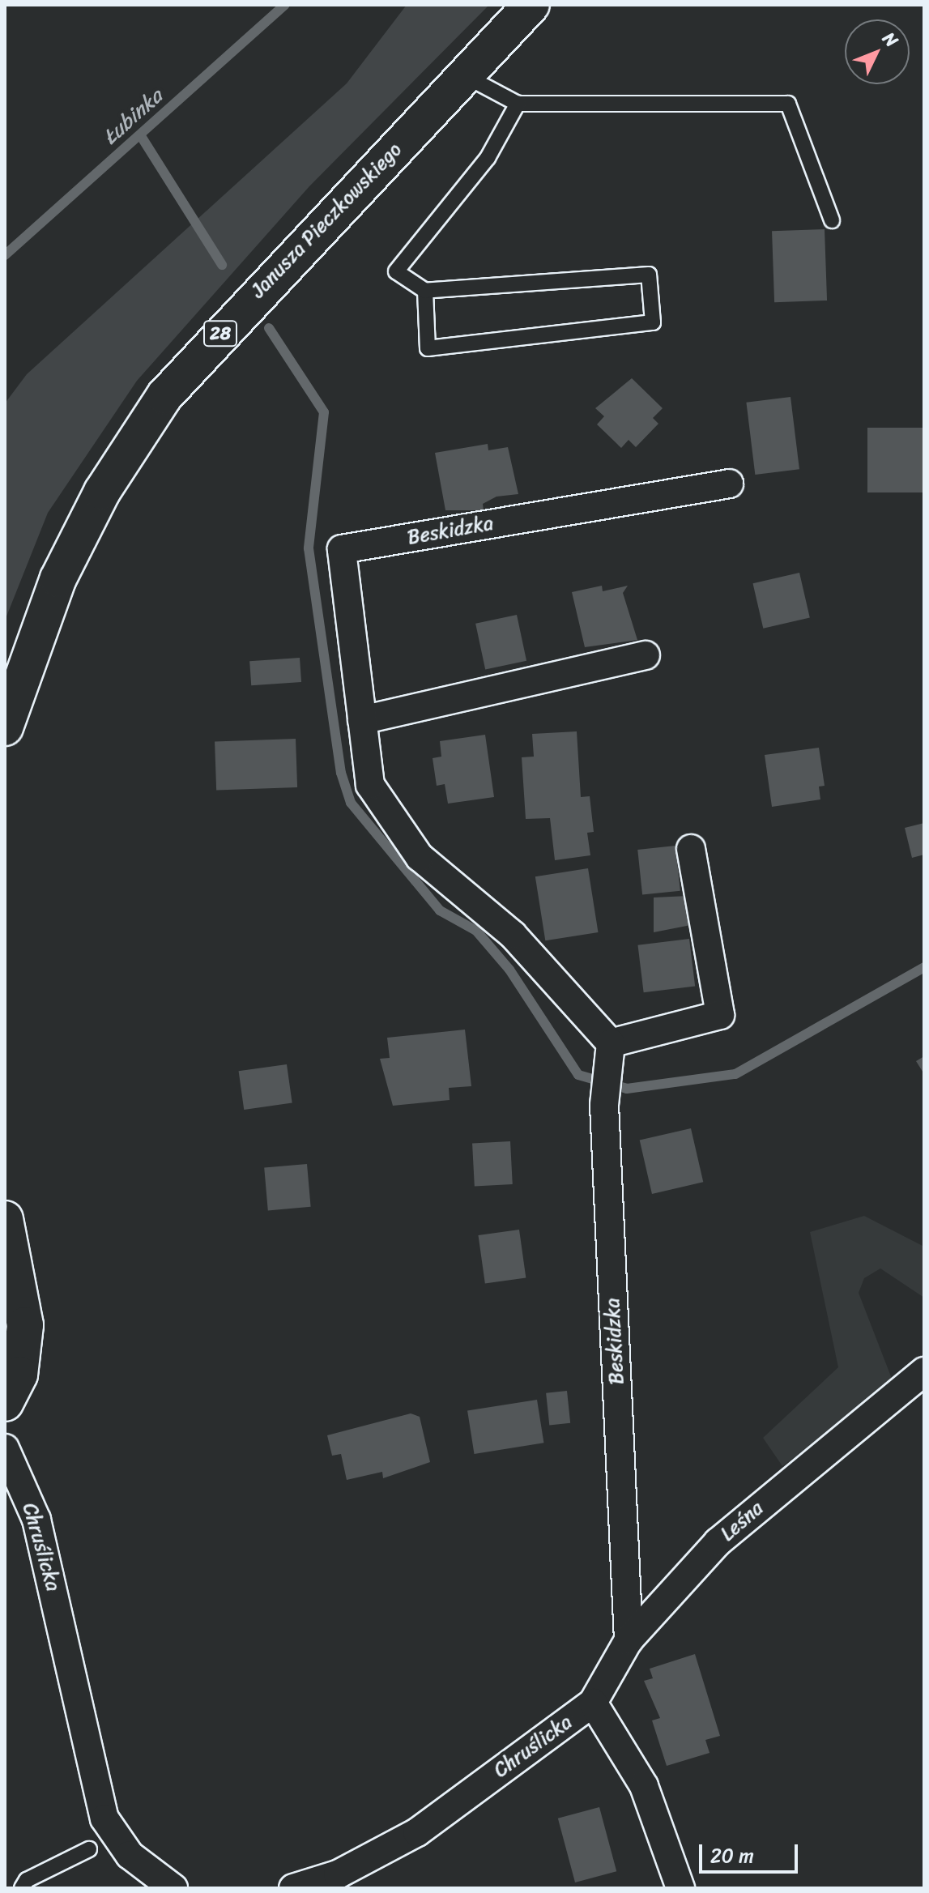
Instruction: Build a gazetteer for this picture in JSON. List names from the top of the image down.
{
  "streets": {
    "main road": ["Janusza Pieczkowskiego", "28"],
    "street": ["Beskidzka", "Leśna", "Chruślicka"]
  },
  "crossings": [
    ["Beskidzka", "Leśna"],
    ["Leśna", "Chruślicka"]
  ],
  "water": ["Łubinka"],
  "scale_bar": "20 m",
  "north": "top right"
}
